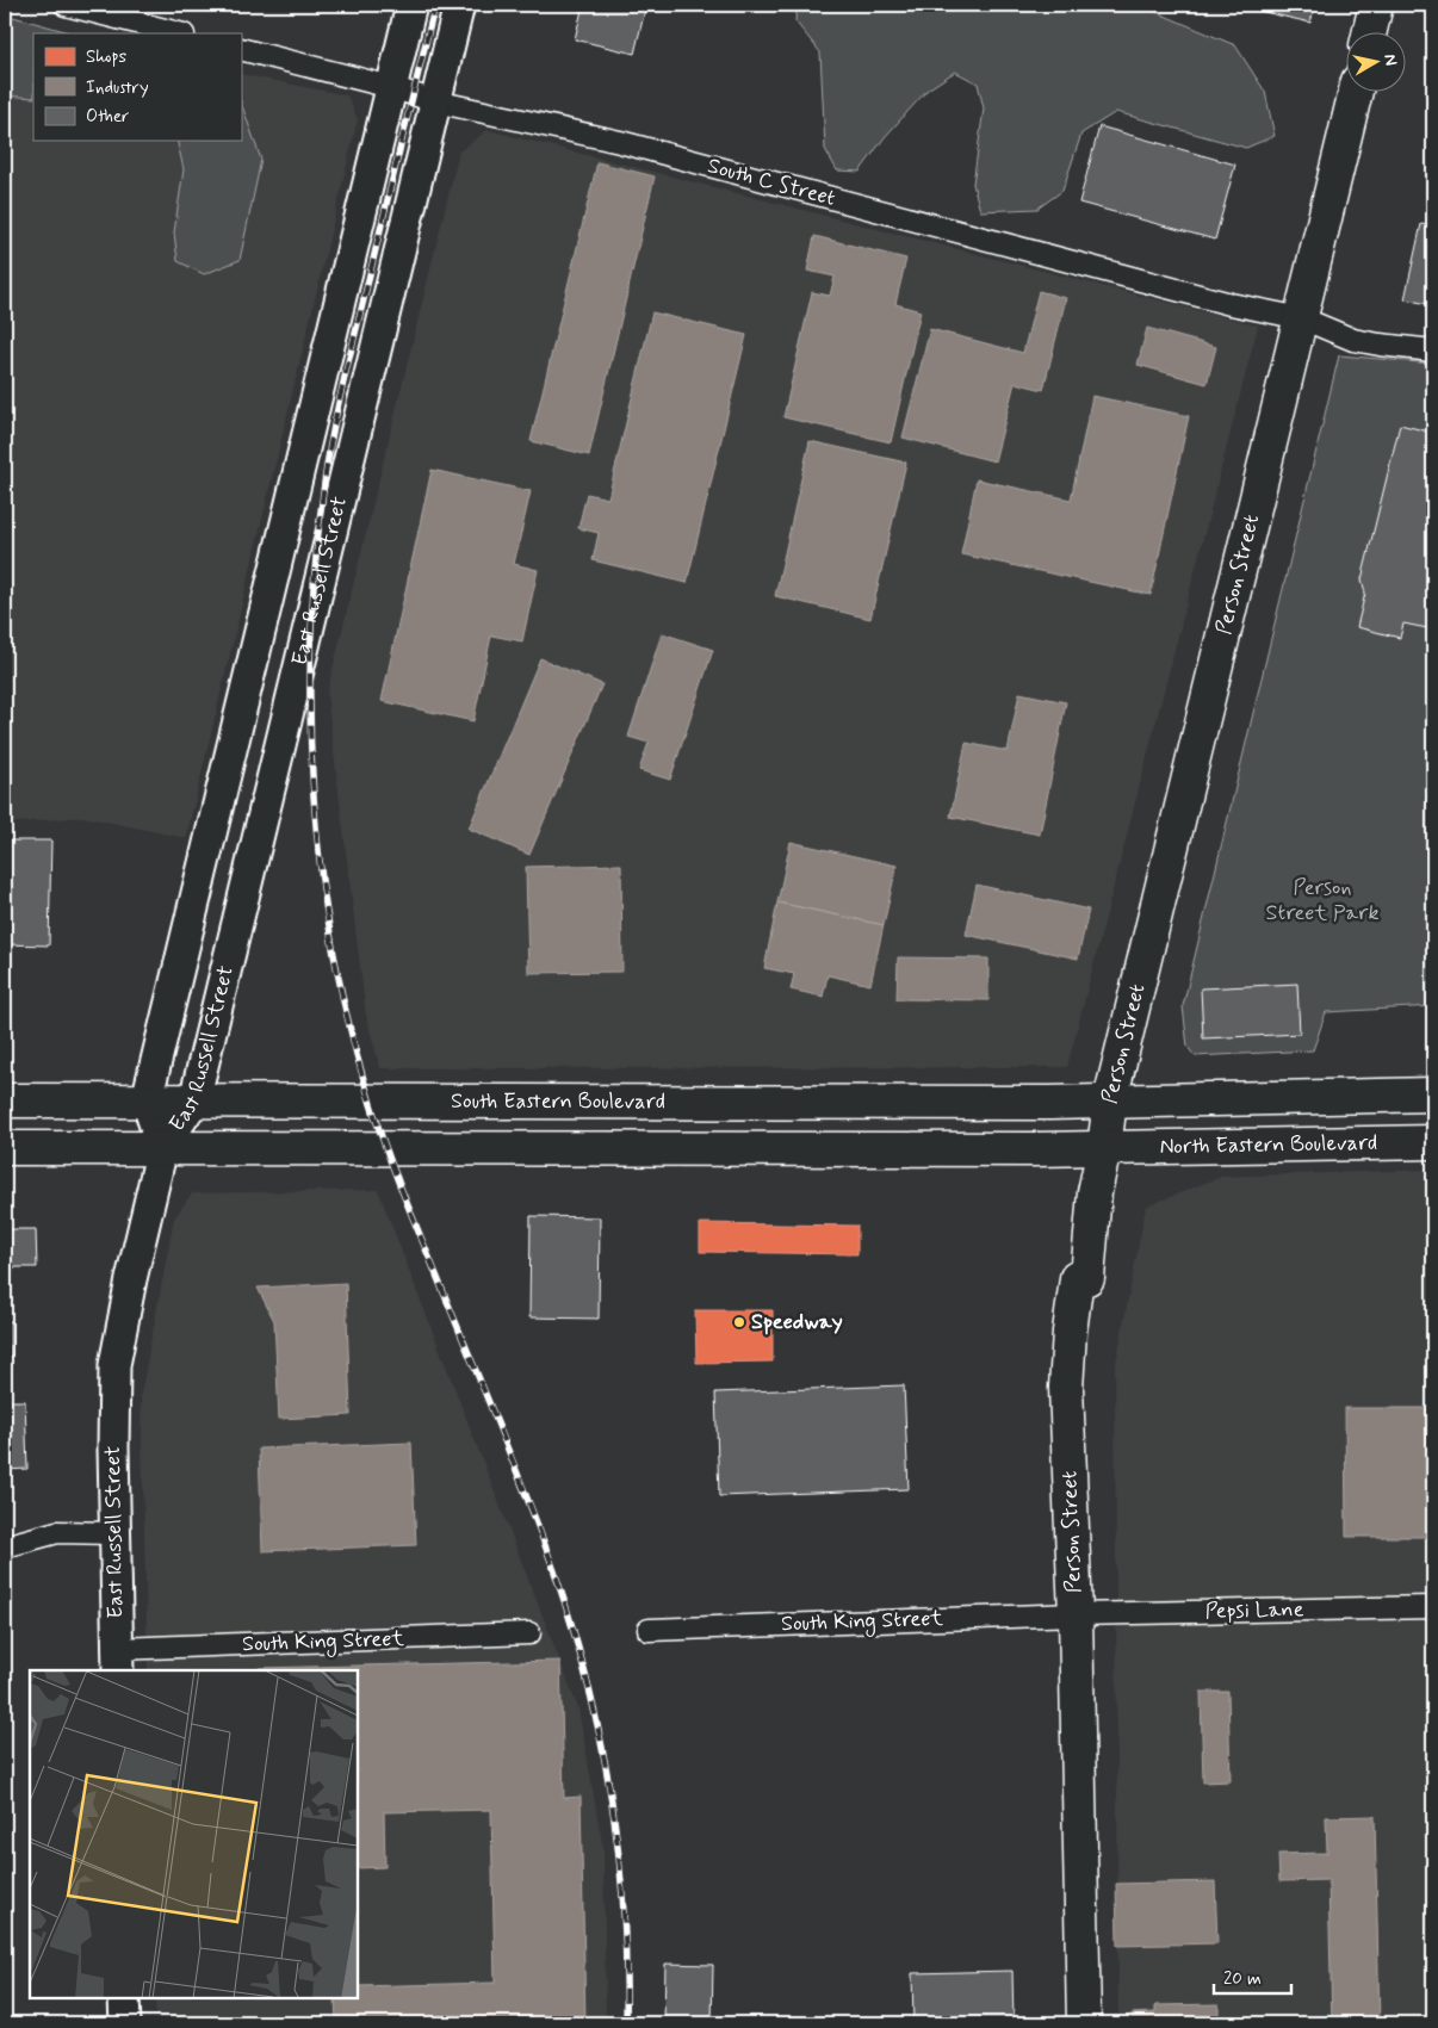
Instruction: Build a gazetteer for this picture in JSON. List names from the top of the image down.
{
  "streets": {
    "main road": [
      "Person Street",
      "East Russell Street",
      "South Eastern Boulevard",
      "North Eastern Boulevard"
    ],
    "street": ["South C Street", "Pepsi Lane", "South King Street"]
  },
  "crossings": [
    ["South C Street", "Person Street"],
    ["South C Street", "East Russell Street"],
    ["Person Street", "South Eastern Boulevard"],
    ["Person Street", "North Eastern Boulevard"],
    ["Person Street", "Pepsi Lane"],
    ["Person Street", "South King Street"],
    ["East Russell Street", "South Eastern Boulevard"],
    ["East Russell Street", "South King Street"],
    ["Pepsi Lane", "South King Street"]
  ],
  "parks": ["Person Street Park"],
  "places": ["Speedway"],
  "legend": ["Shops", "Industry", "Other"],
  "scale_bar": "20 m",
  "north": "right"
}
